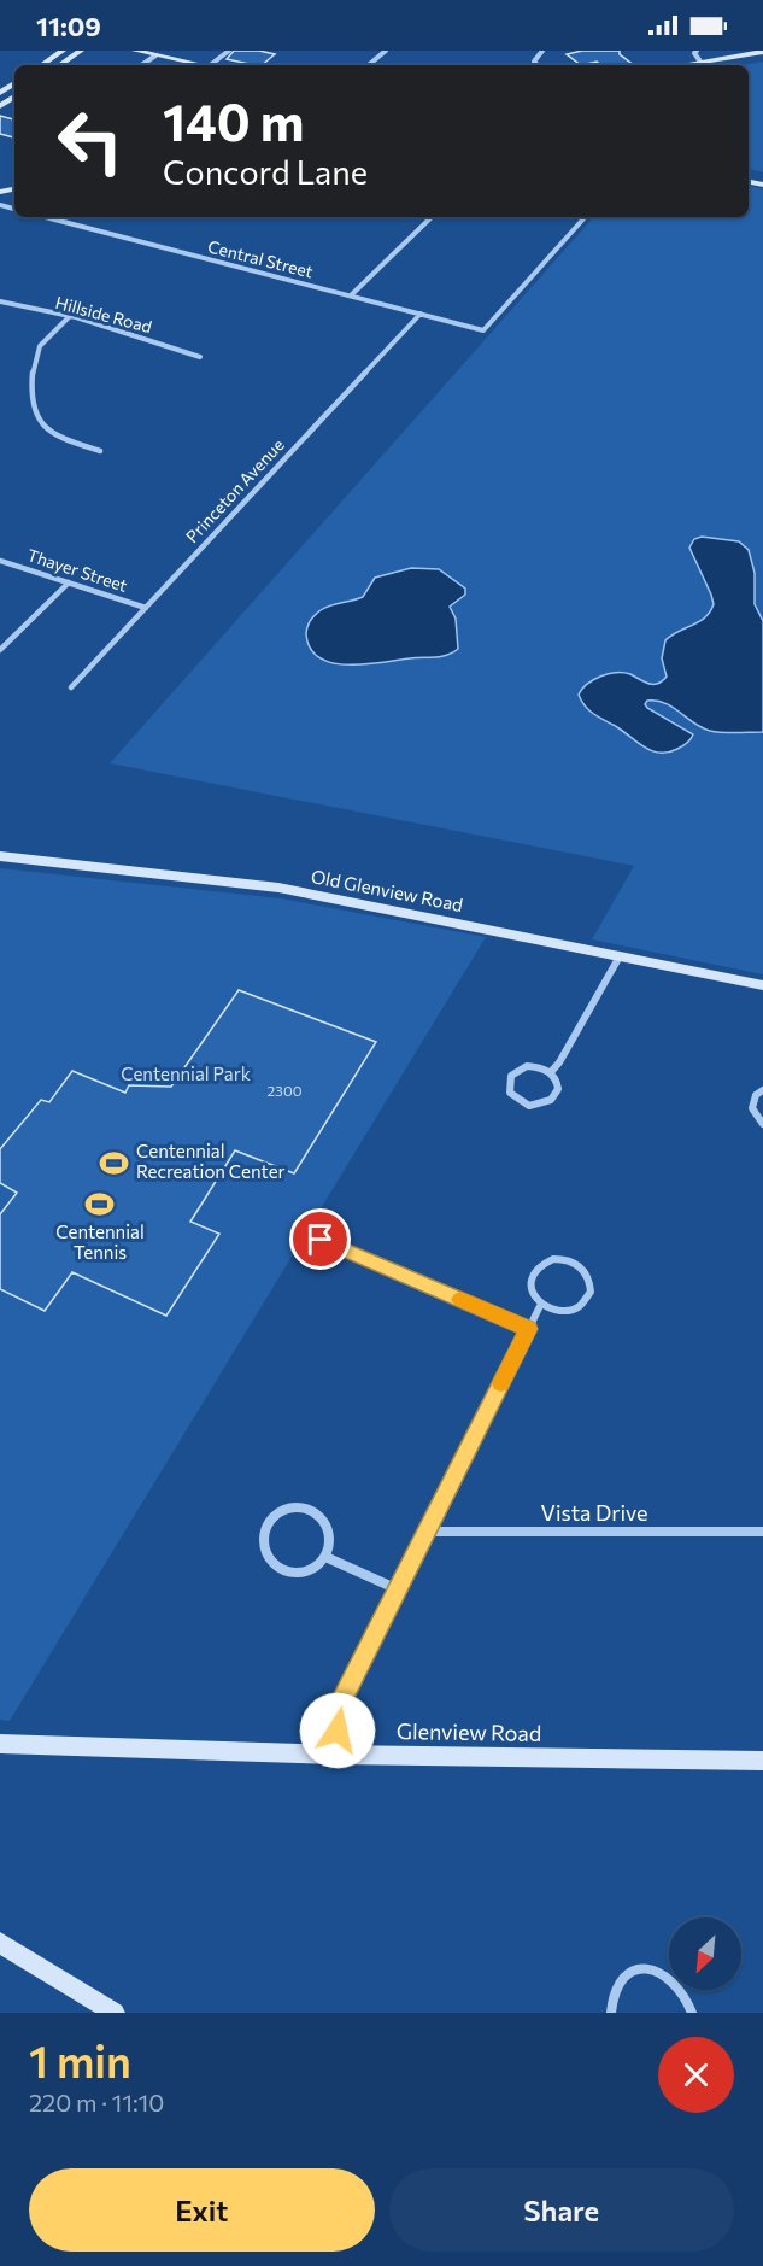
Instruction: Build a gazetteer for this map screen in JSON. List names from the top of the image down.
{
  "streets": {
    "main road": ["Old Glenview Road", "Glenview Road"],
    "street": [
      "Central Street",
      "Hillside Road",
      "Princeton Avenue",
      "Thayer Street",
      "Vista Drive"
    ]
  },
  "crossings": [
    ["Central Street", "Princeton Avenue"],
    ["Princeton Avenue", "Thayer Street"]
  ],
  "parks": ["Centennial Park"],
  "places": {
    "sports": ["Centennial Recreation Center", "Centennial Tennis"]
  },
  "house_numbers": ["2300"],
  "north": "bottom left",
  "page": {
    "status": "11:09",
    "turn": ["140 m", "Concord Lane"],
    "heading": ["1 min", "220 m · 11:10"],
    "buttons": ["Exit", "Share"]
  }
}
